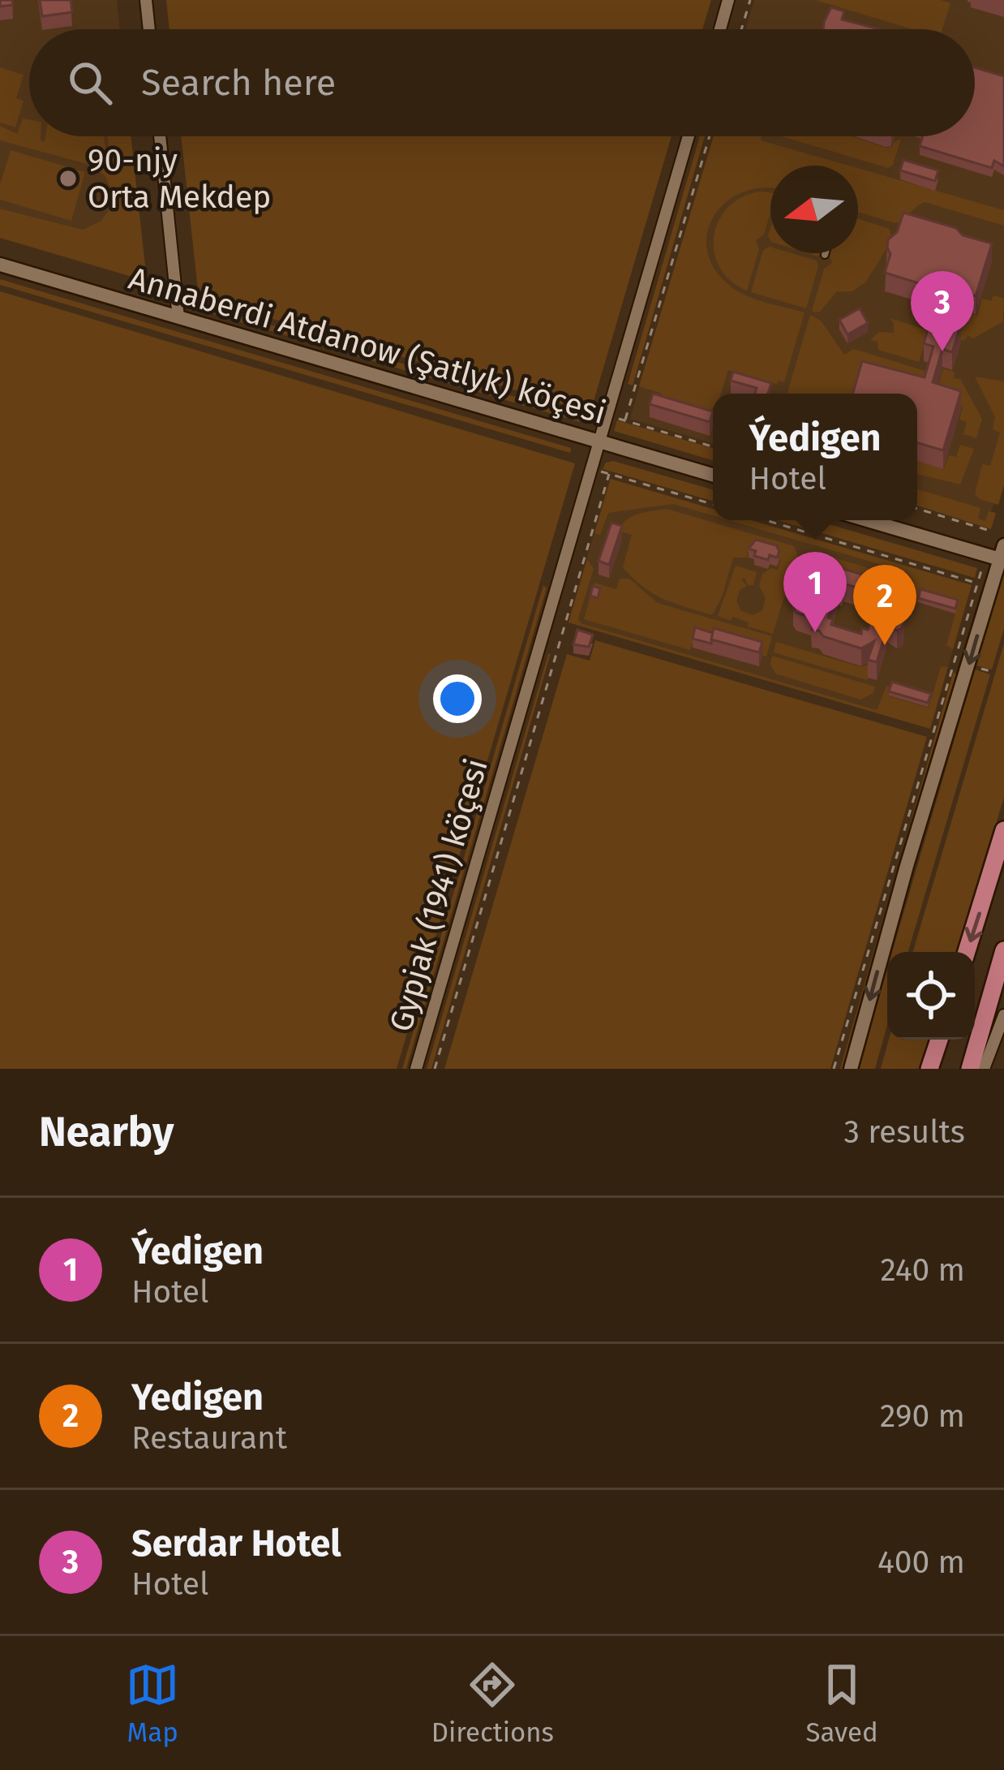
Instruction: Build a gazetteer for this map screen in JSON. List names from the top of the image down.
{
  "streets": {
    "street": ["Annaberdi Atdanow (Şatlyk) köçesi", "Gypjak (1941) köçesi"]
  },
  "crossings": [
    ["Annaberdi Atdanow (Şatlyk) köçesi", "Gypjak (1941) köçesi"]
  ],
  "places": ["90-njy Orta Mekdep"],
  "north": "left",
  "page": {
    "search": "Search here",
    "pins": ["3", "1", "2"],
    "popup": ["Ýedigen", "Hotel"],
    "heading": ["Nearby", "3 results"],
    "list": [
      {
        "mark": "1",
        "name": "Ýedigen",
        "note": "Hotel",
        "value": "240 m"
      },
      {
        "mark": "2",
        "name": "Yedigen",
        "note": "Restaurant",
        "value": "290 m"
      },
      {
        "mark": "3",
        "name": "Serdar Hotel",
        "note": "Hotel",
        "value": "400 m"
      }
    ],
    "nav": ["Map", "Directions", "Saved"]
  }
}
